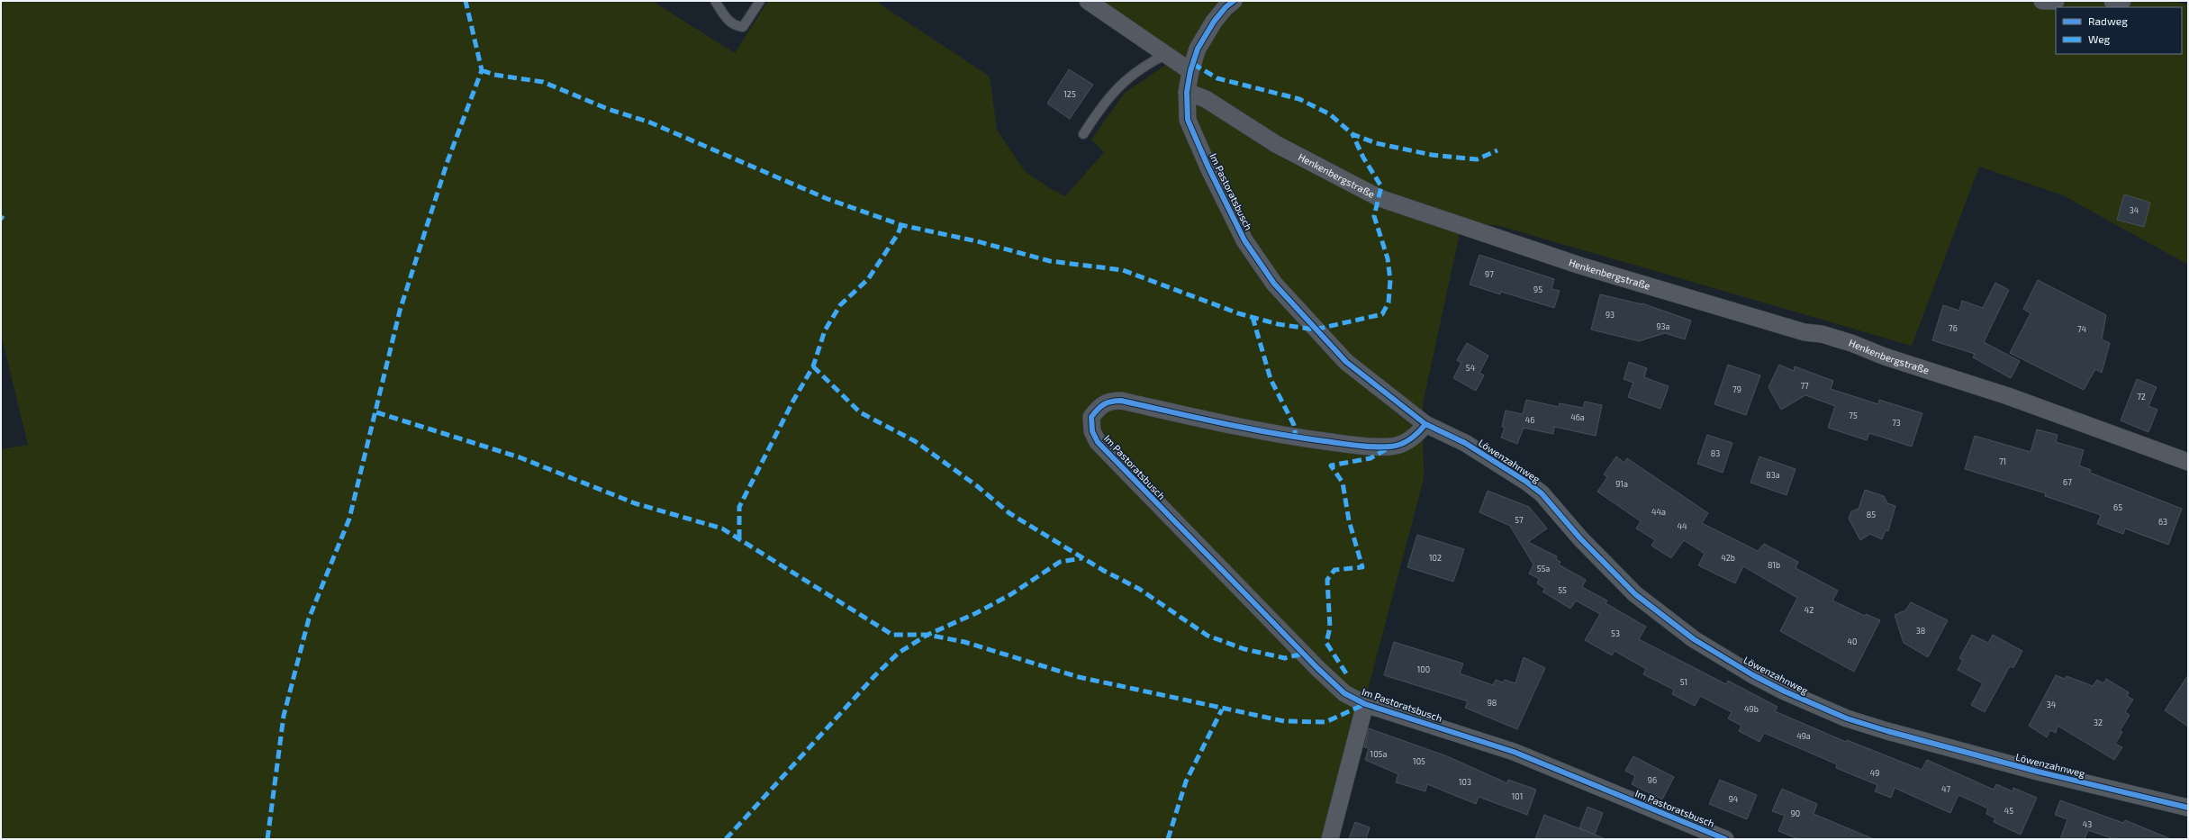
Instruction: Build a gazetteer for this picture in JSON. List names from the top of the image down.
{
  "streets": {
    "street": ["Henkenbergstraße", "Im Pastoratsbusch", "Löwenzahnweg"]
  },
  "crossings": [
    ["Henkenbergstraße", "Im Pastoratsbusch"],
    ["Im Pastoratsbusch", "Löwenzahnweg"]
  ],
  "house_numbers": [
    "125",
    "34",
    "97",
    "95",
    "93",
    "93a",
    "76",
    "74",
    "54",
    "77",
    "79",
    "72",
    "75",
    "46a",
    "46",
    "73",
    "83",
    "71",
    "83a",
    "67",
    "91a",
    "65",
    "44a",
    "85",
    "57",
    "63",
    "44",
    "102",
    "42b",
    "81b",
    "55a",
    "55",
    "42",
    "38",
    "53",
    "40",
    "100",
    "51",
    "98",
    "34",
    "49b",
    "32",
    "49a",
    "105a",
    "105",
    "49",
    "96",
    "103",
    "47",
    "101",
    "94",
    "45",
    "90",
    "43"
  ],
  "legend": ["Radweg", "Weg"]
}
